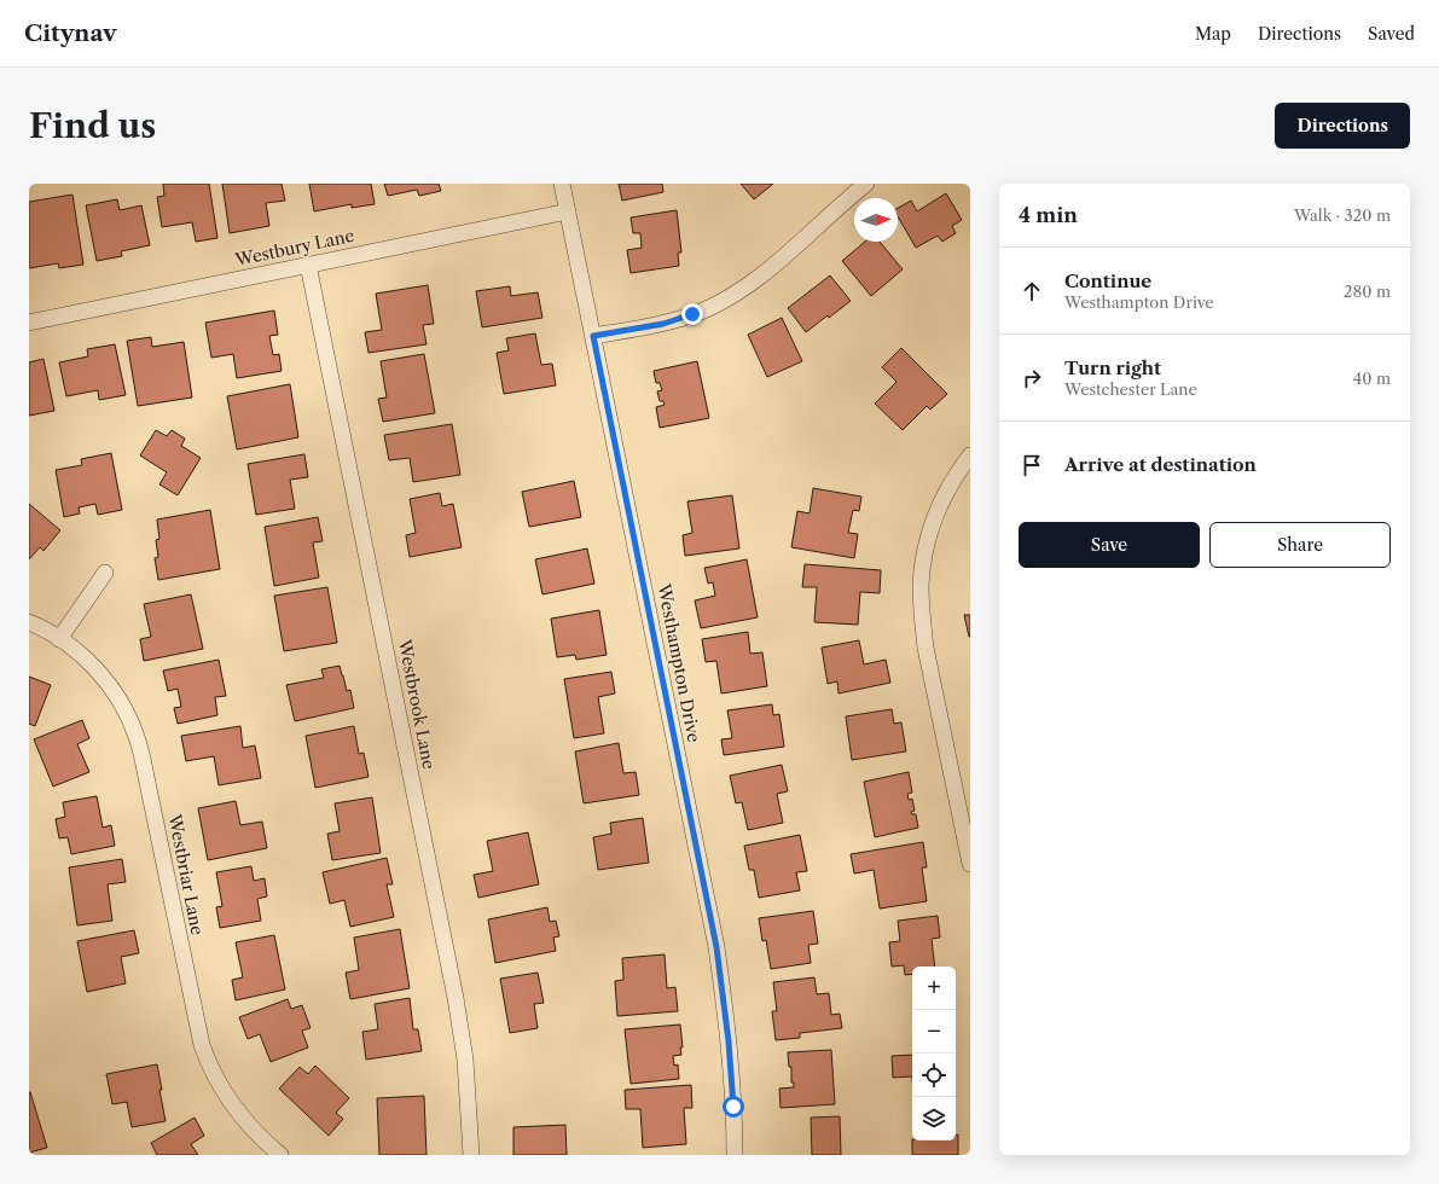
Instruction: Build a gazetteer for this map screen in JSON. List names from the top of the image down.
{
  "streets": {
    "street": [
      "Westbury Lane",
      "Westhampton Drive",
      "Westbrook Lane",
      "Westbriar Lane"
    ]
  },
  "crossings": [
    ["Westbury Lane", "Westhampton Drive"],
    ["Westbury Lane", "Westbrook Lane"]
  ],
  "north": "right",
  "page": {
    "header": "Citynav",
    "nav": ["Map", "Directions", "Saved"],
    "buttons": [
      "Directions",
      ["Save", "Share"]
    ],
    "title": "Find us",
    "heading": ["4 min", "Walk · 320 m"],
    "list": [
      ["Continue", "Westhampton Drive", "280 m"],
      ["Turn right", "Westchester Lane", "40 m"],
      "Arrive at destination"
    ],
    "map_buttons": ["+", "−"]
  }
}
